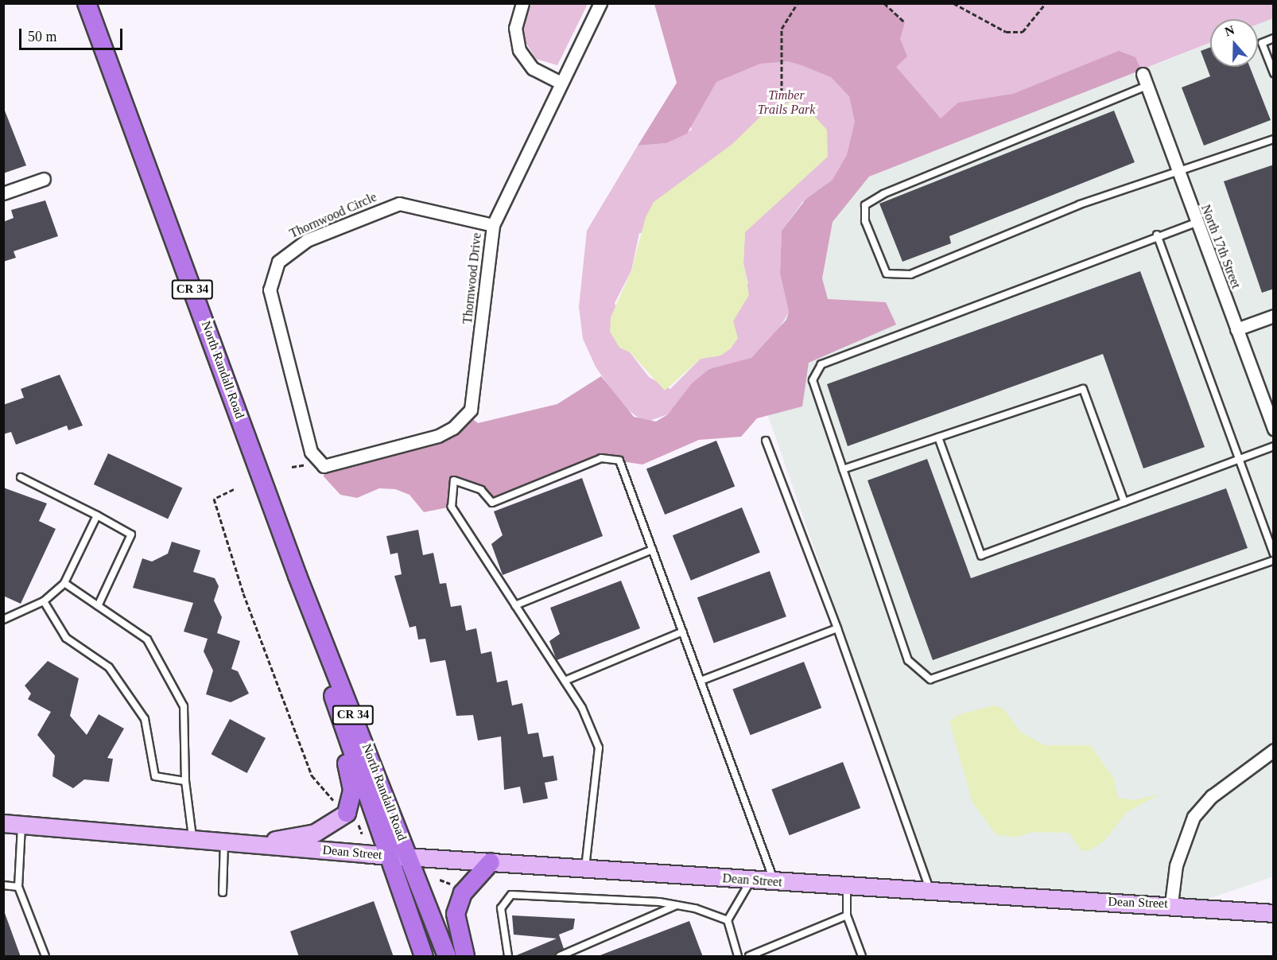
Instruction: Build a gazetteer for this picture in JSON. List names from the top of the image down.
{
  "streets": {
    "main road": ["CR 34", "North Randall Road"],
    "street": [
      "Thornwood Circle",
      "North 17th Street",
      "Thornwood Drive",
      "Dean Street"
    ]
  },
  "crossings": [
    ["Thornwood Circle", "Thornwood Drive"],
    ["North Randall Road", "Dean Street"]
  ],
  "parks": ["Timber Trails Park"],
  "scale_bar": "50 m",
  "north": "top"
}
